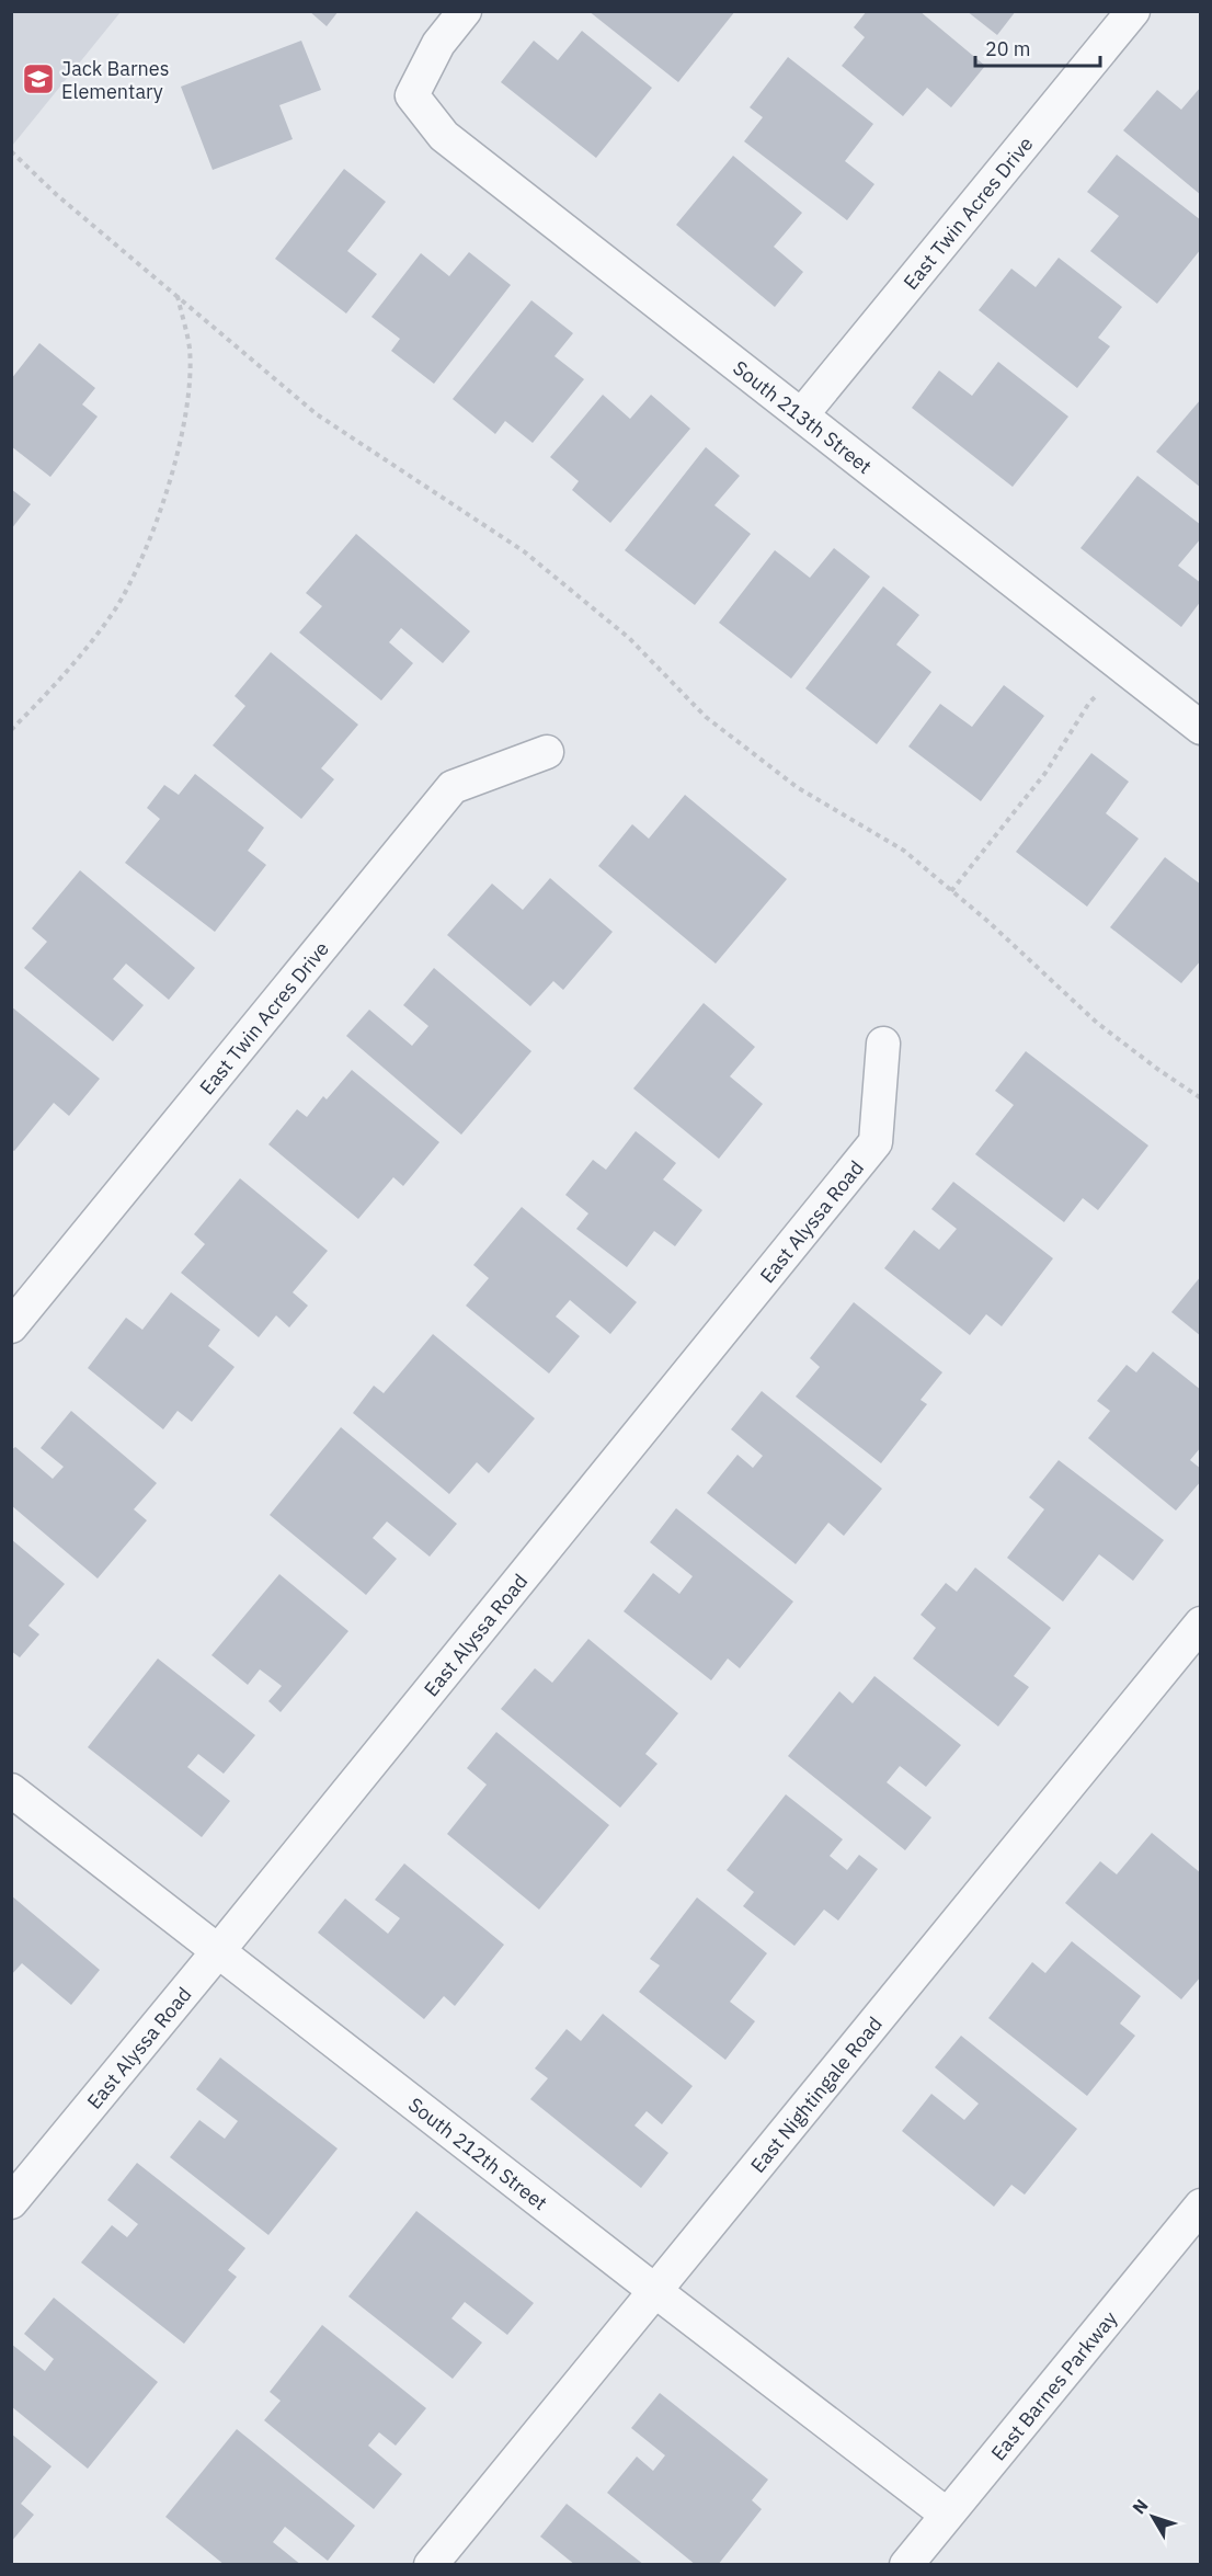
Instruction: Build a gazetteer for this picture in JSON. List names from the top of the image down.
{
  "streets": {
    "street": [
      "East Twin Acres Drive",
      "South 213th Street",
      "East Alyssa Road",
      "East Nightingale Road",
      "South 212th Street",
      "East Barnes Parkway"
    ]
  },
  "crossings": [
    ["East Twin Acres Drive", "South 213th Street"],
    ["East Alyssa Road", "South 212th Street"],
    ["East Nightingale Road", "South 212th Street"],
    ["South 212th Street", "East Barnes Parkway"]
  ],
  "places": {
    "school or university": ["Jack Barnes Elementary"]
  },
  "scale_bar": "20 m",
  "north": "top left"
}
